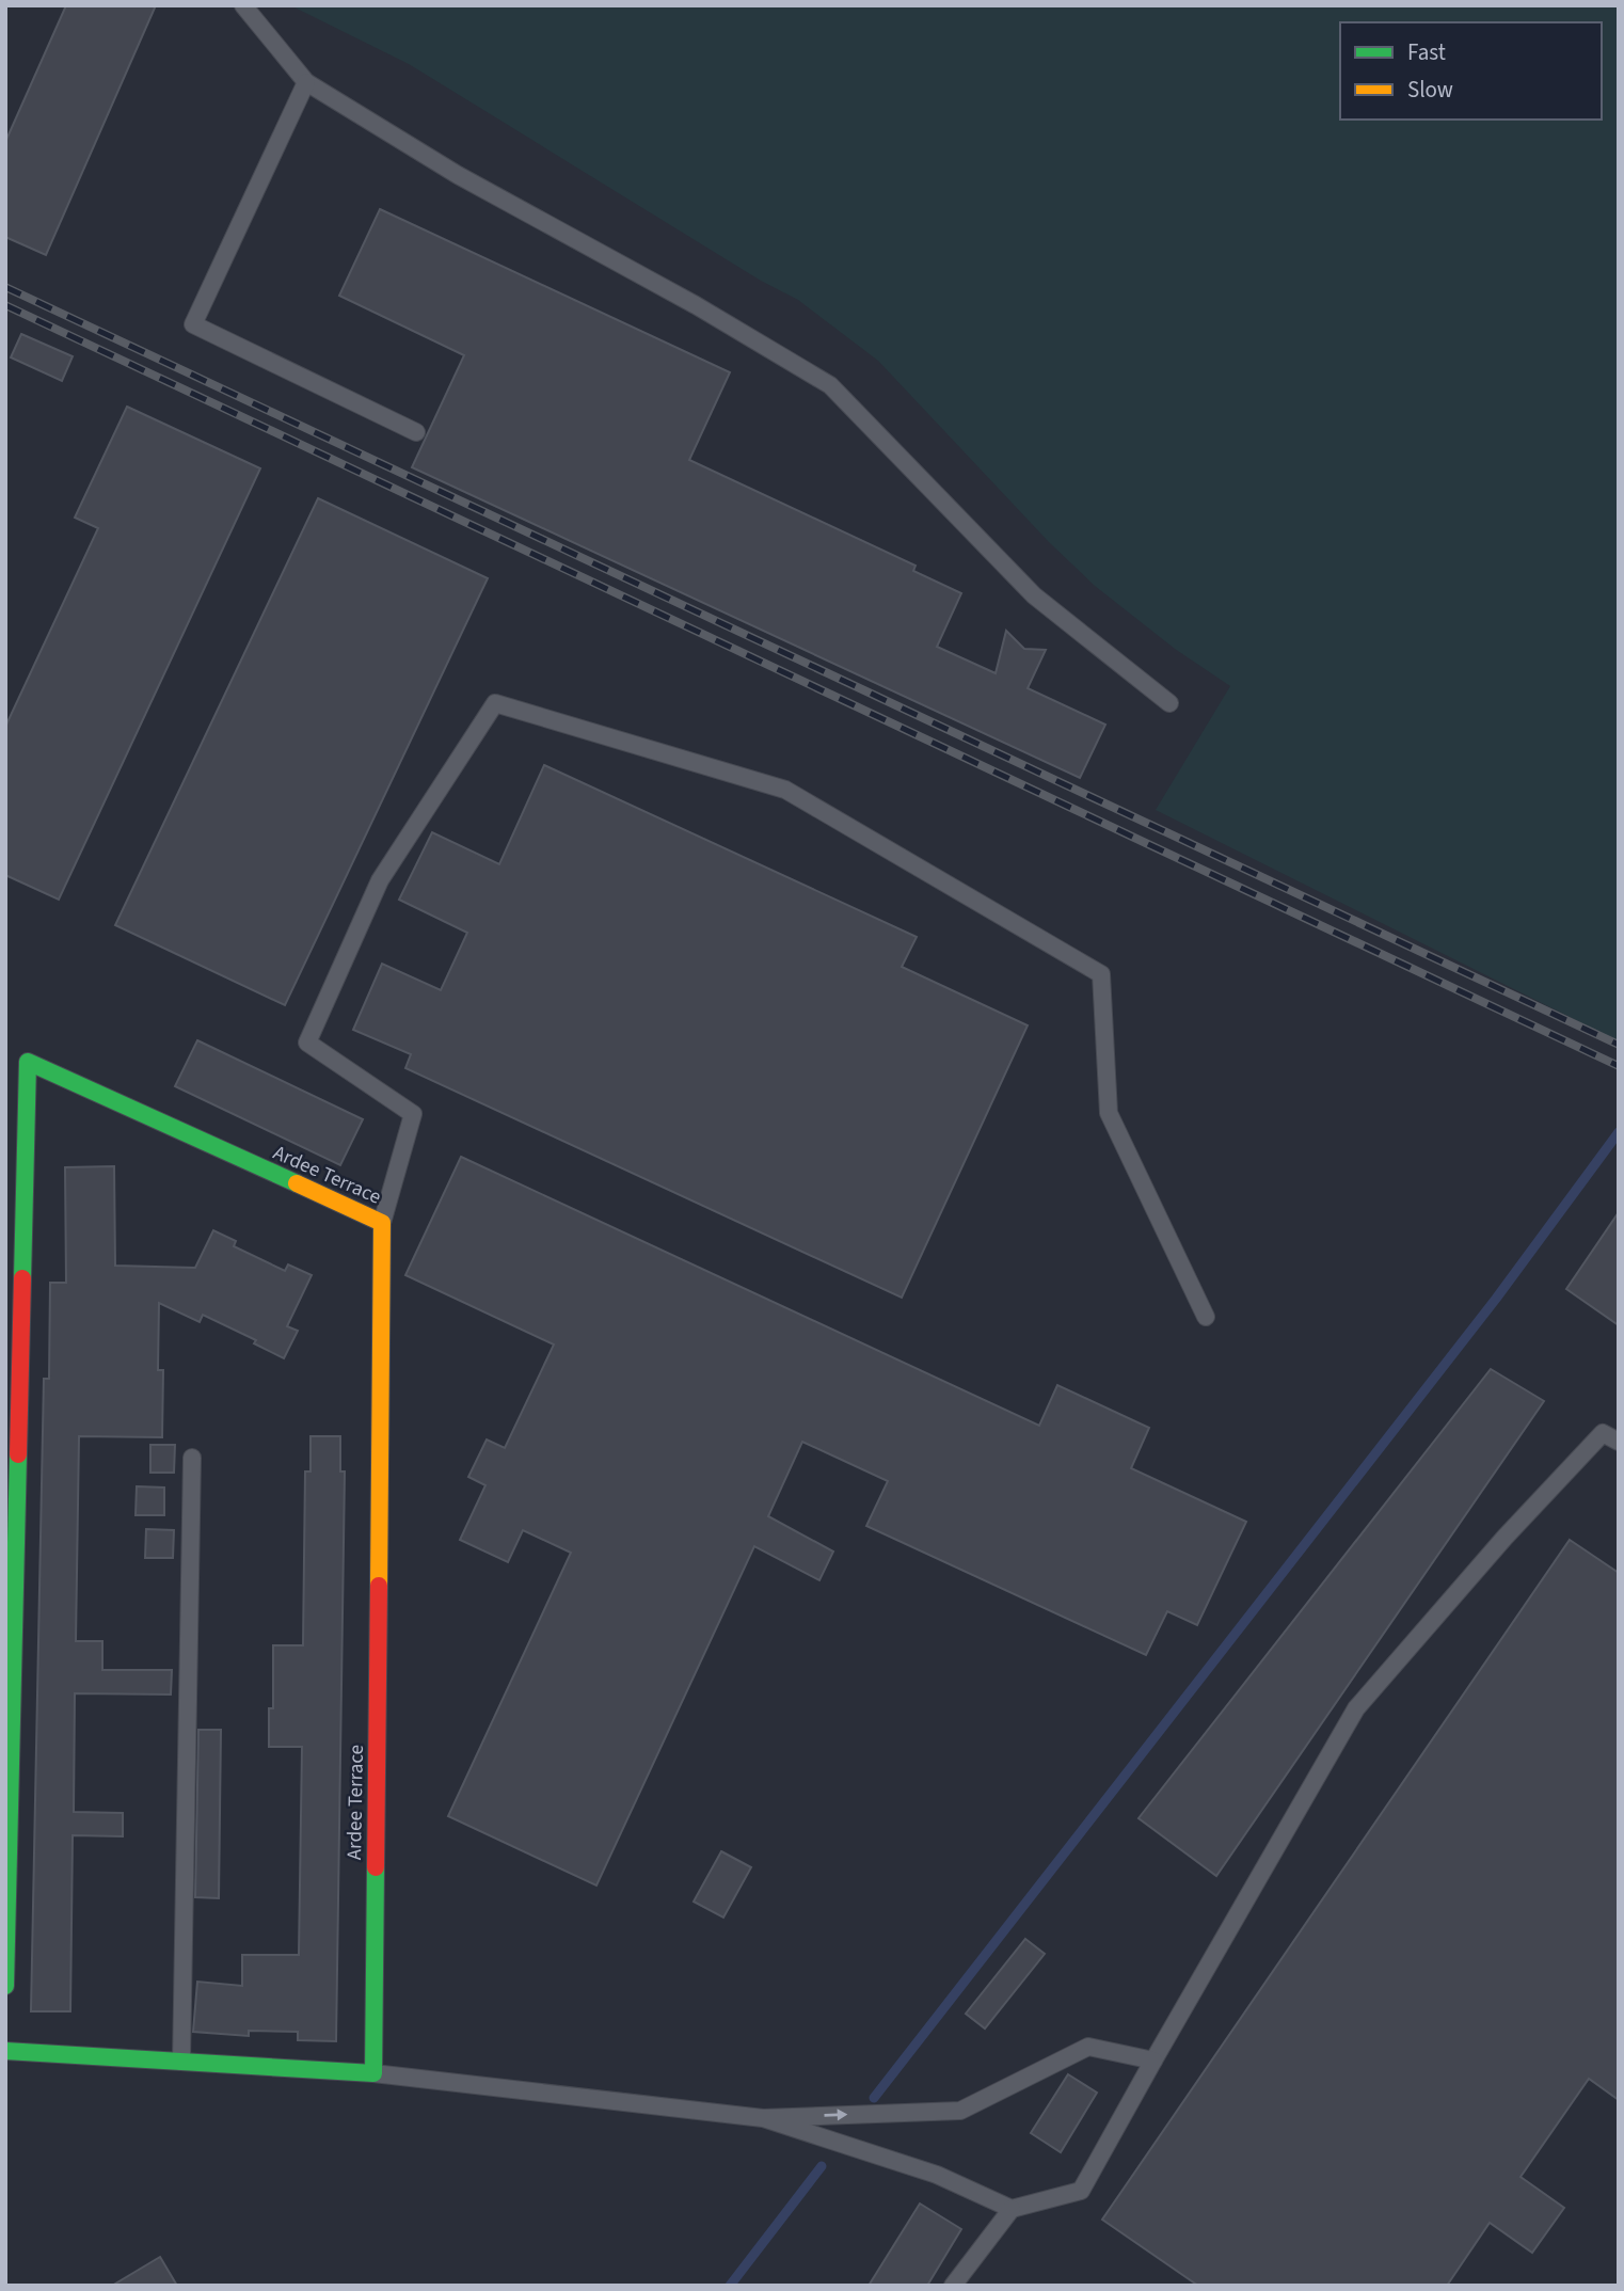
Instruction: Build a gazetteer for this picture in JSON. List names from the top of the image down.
{
  "streets": {
    "street": ["Ardee Terrace"]
  },
  "legend": ["Fast", "Slow"]
}
